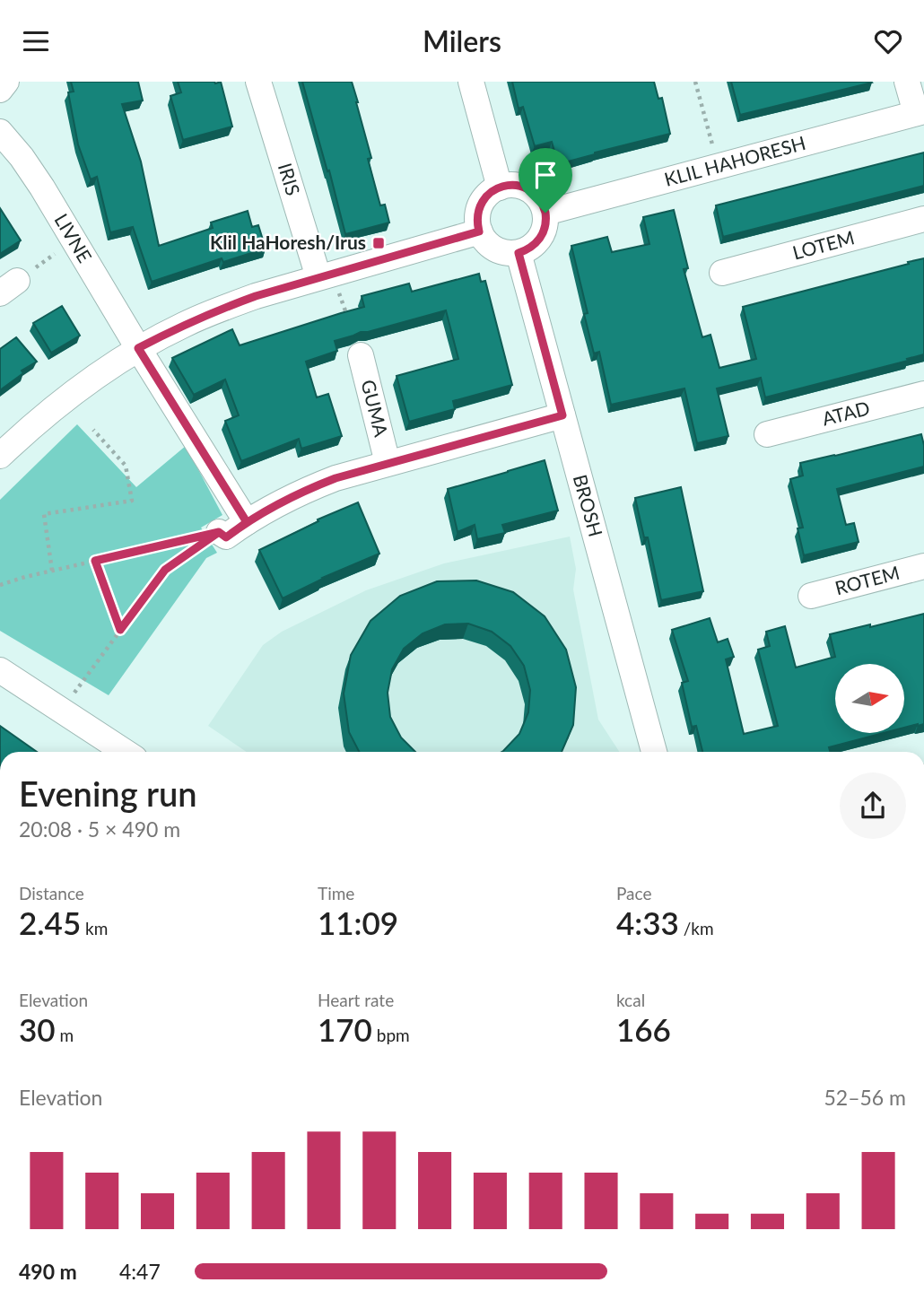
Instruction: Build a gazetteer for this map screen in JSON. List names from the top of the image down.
{
  "streets": {
    "street": [
      "KLIL HAHORESH",
      "IRIS",
      "LIVNE",
      "LOTEM",
      "GUMA",
      "ATAD",
      "BROSH",
      "ROTEM"
    ]
  },
  "crossings": [
    ["KLIL HAHORESH", "BROSH"],
    ["GUMA", "BROSH"]
  ],
  "places": {
    "transit": ["Klil HaHoresh/Irus"]
  },
  "north": "right",
  "page": {
    "header": "Milers",
    "heading": ["Evening run", "20:08 · 5 × 490 m"],
    "stats": [
      ["Distance", "2.45 km"],
      ["Time", "11:09"],
      ["Pace", "4:33 /km"],
      ["Elevation", "30 m"],
      ["Heart rate", "170 bpm"],
      ["kcal", "166"]
    ],
    "chart": ["Elevation", "52–56 m"],
    "list": [
      {
        "name": "490 m",
        "note": "4:47"
      }
    ]
  }
}
